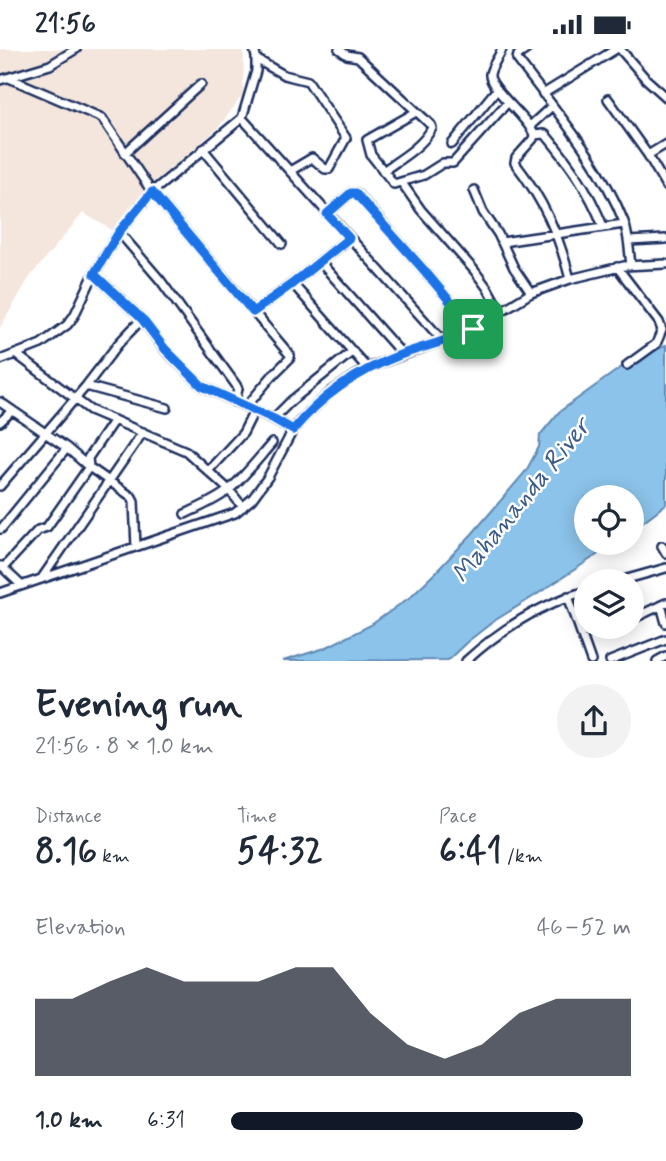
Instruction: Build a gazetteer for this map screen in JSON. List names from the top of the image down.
{
  "water": ["Mahananda River"],
  "page": {
    "status": "21:56",
    "heading": ["Evening run", "21:56 · 8 × 1.0 km"],
    "stats": [
      ["Distance", "8.16 km"],
      ["Time", "54:32"],
      ["Pace", "6:41 /km"]
    ],
    "chart": ["Elevation", "46–52 m"],
    "list": [
      {
        "name": "1.0 km",
        "note": "6:31"
      }
    ]
  }
}
